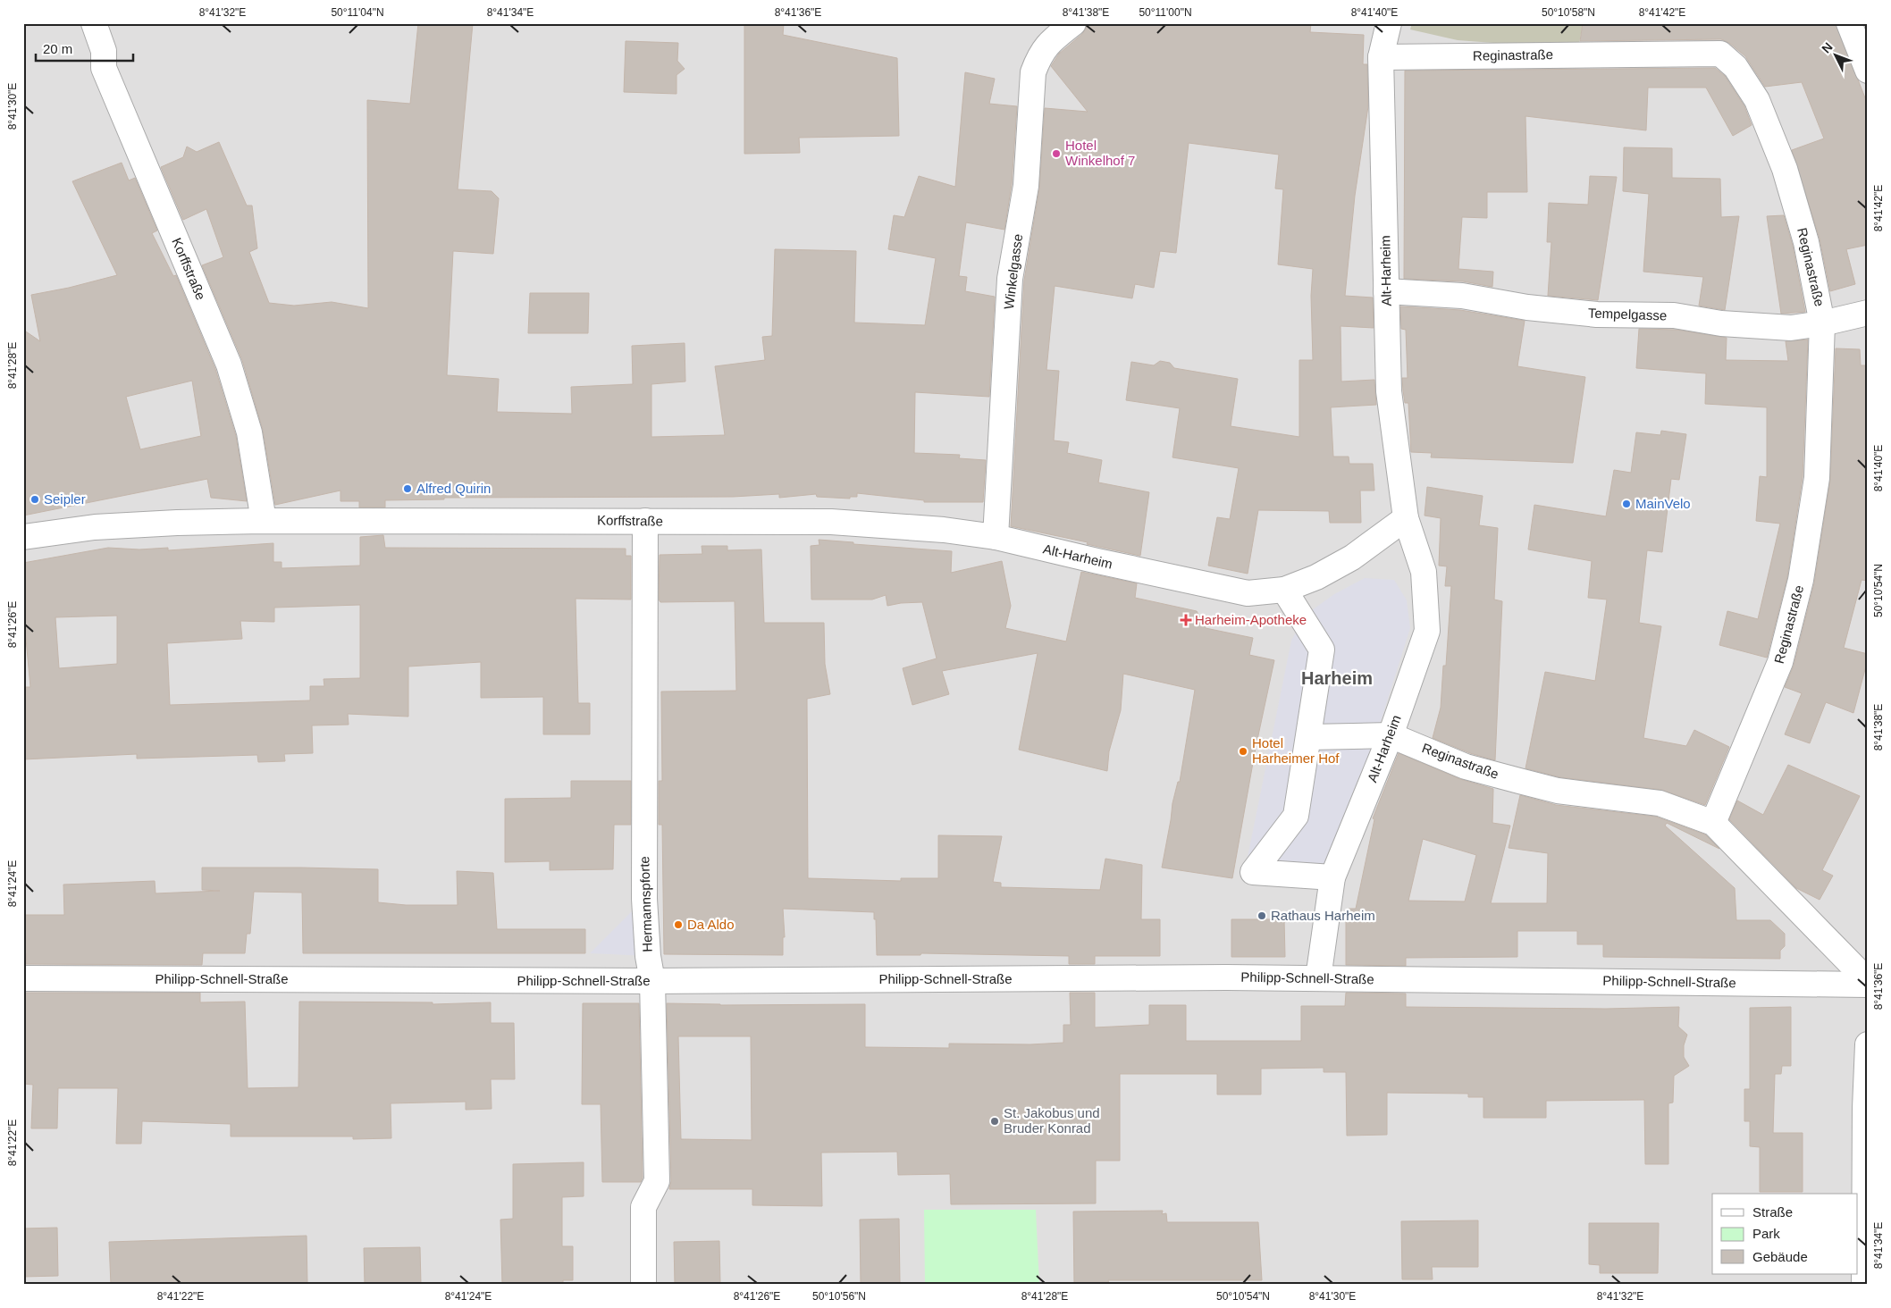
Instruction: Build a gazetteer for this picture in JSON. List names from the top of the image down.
{
  "streets": {
    "street": [
      "Reginastraße",
      "Korffstraße",
      "Alt-Harheim",
      "Winkelgasse",
      "Tempelgasse",
      "Hermannspforte",
      "Philipp-Schnell-Straße"
    ]
  },
  "crossings": [
    ["Reginastraße", "Alt-Harheim"],
    ["Reginastraße", "Tempelgasse"],
    ["Reginastraße", "Philipp-Schnell-Straße"],
    ["Korffstraße", "Alt-Harheim"],
    ["Korffstraße", "Winkelgasse"],
    ["Korffstraße", "Hermannspforte"],
    ["Alt-Harheim", "Winkelgasse"],
    ["Alt-Harheim", "Tempelgasse"],
    ["Alt-Harheim", "Philipp-Schnell-Straße"],
    ["Hermannspforte", "Philipp-Schnell-Straße"]
  ],
  "districts": ["Harheim"],
  "places": {
    "other": [
      "Hotel Winkelhof 7",
      "Alfred Quirin",
      "Seipler",
      "MainVelo",
      "Hotel Harheimer Hof",
      "Rathaus Harheim",
      "Da Aldo",
      "St. Jakobus und Bruder Konrad"
    ],
    "health": ["Harheim-Apotheke"]
  },
  "legend": ["Straße", "Park", "Gebäude"],
  "scale_bar": "20 m",
  "north": "top left",
  "coordinates": [
    "8°41'32\"E",
    "50°11'04\"N",
    "8°41'34\"E",
    "8°41'36\"E",
    "8°41'38\"E",
    "50°11'00\"N",
    "8°41'40\"E",
    "50°10'58\"N",
    "8°41'42\"E",
    "8°41'30\"E",
    "8°41'28\"E",
    "50°10'54\"N",
    "8°41'26\"E",
    "8°41'24\"E",
    "8°41'22\"E",
    "50°10'56\"N"
  ]
}
